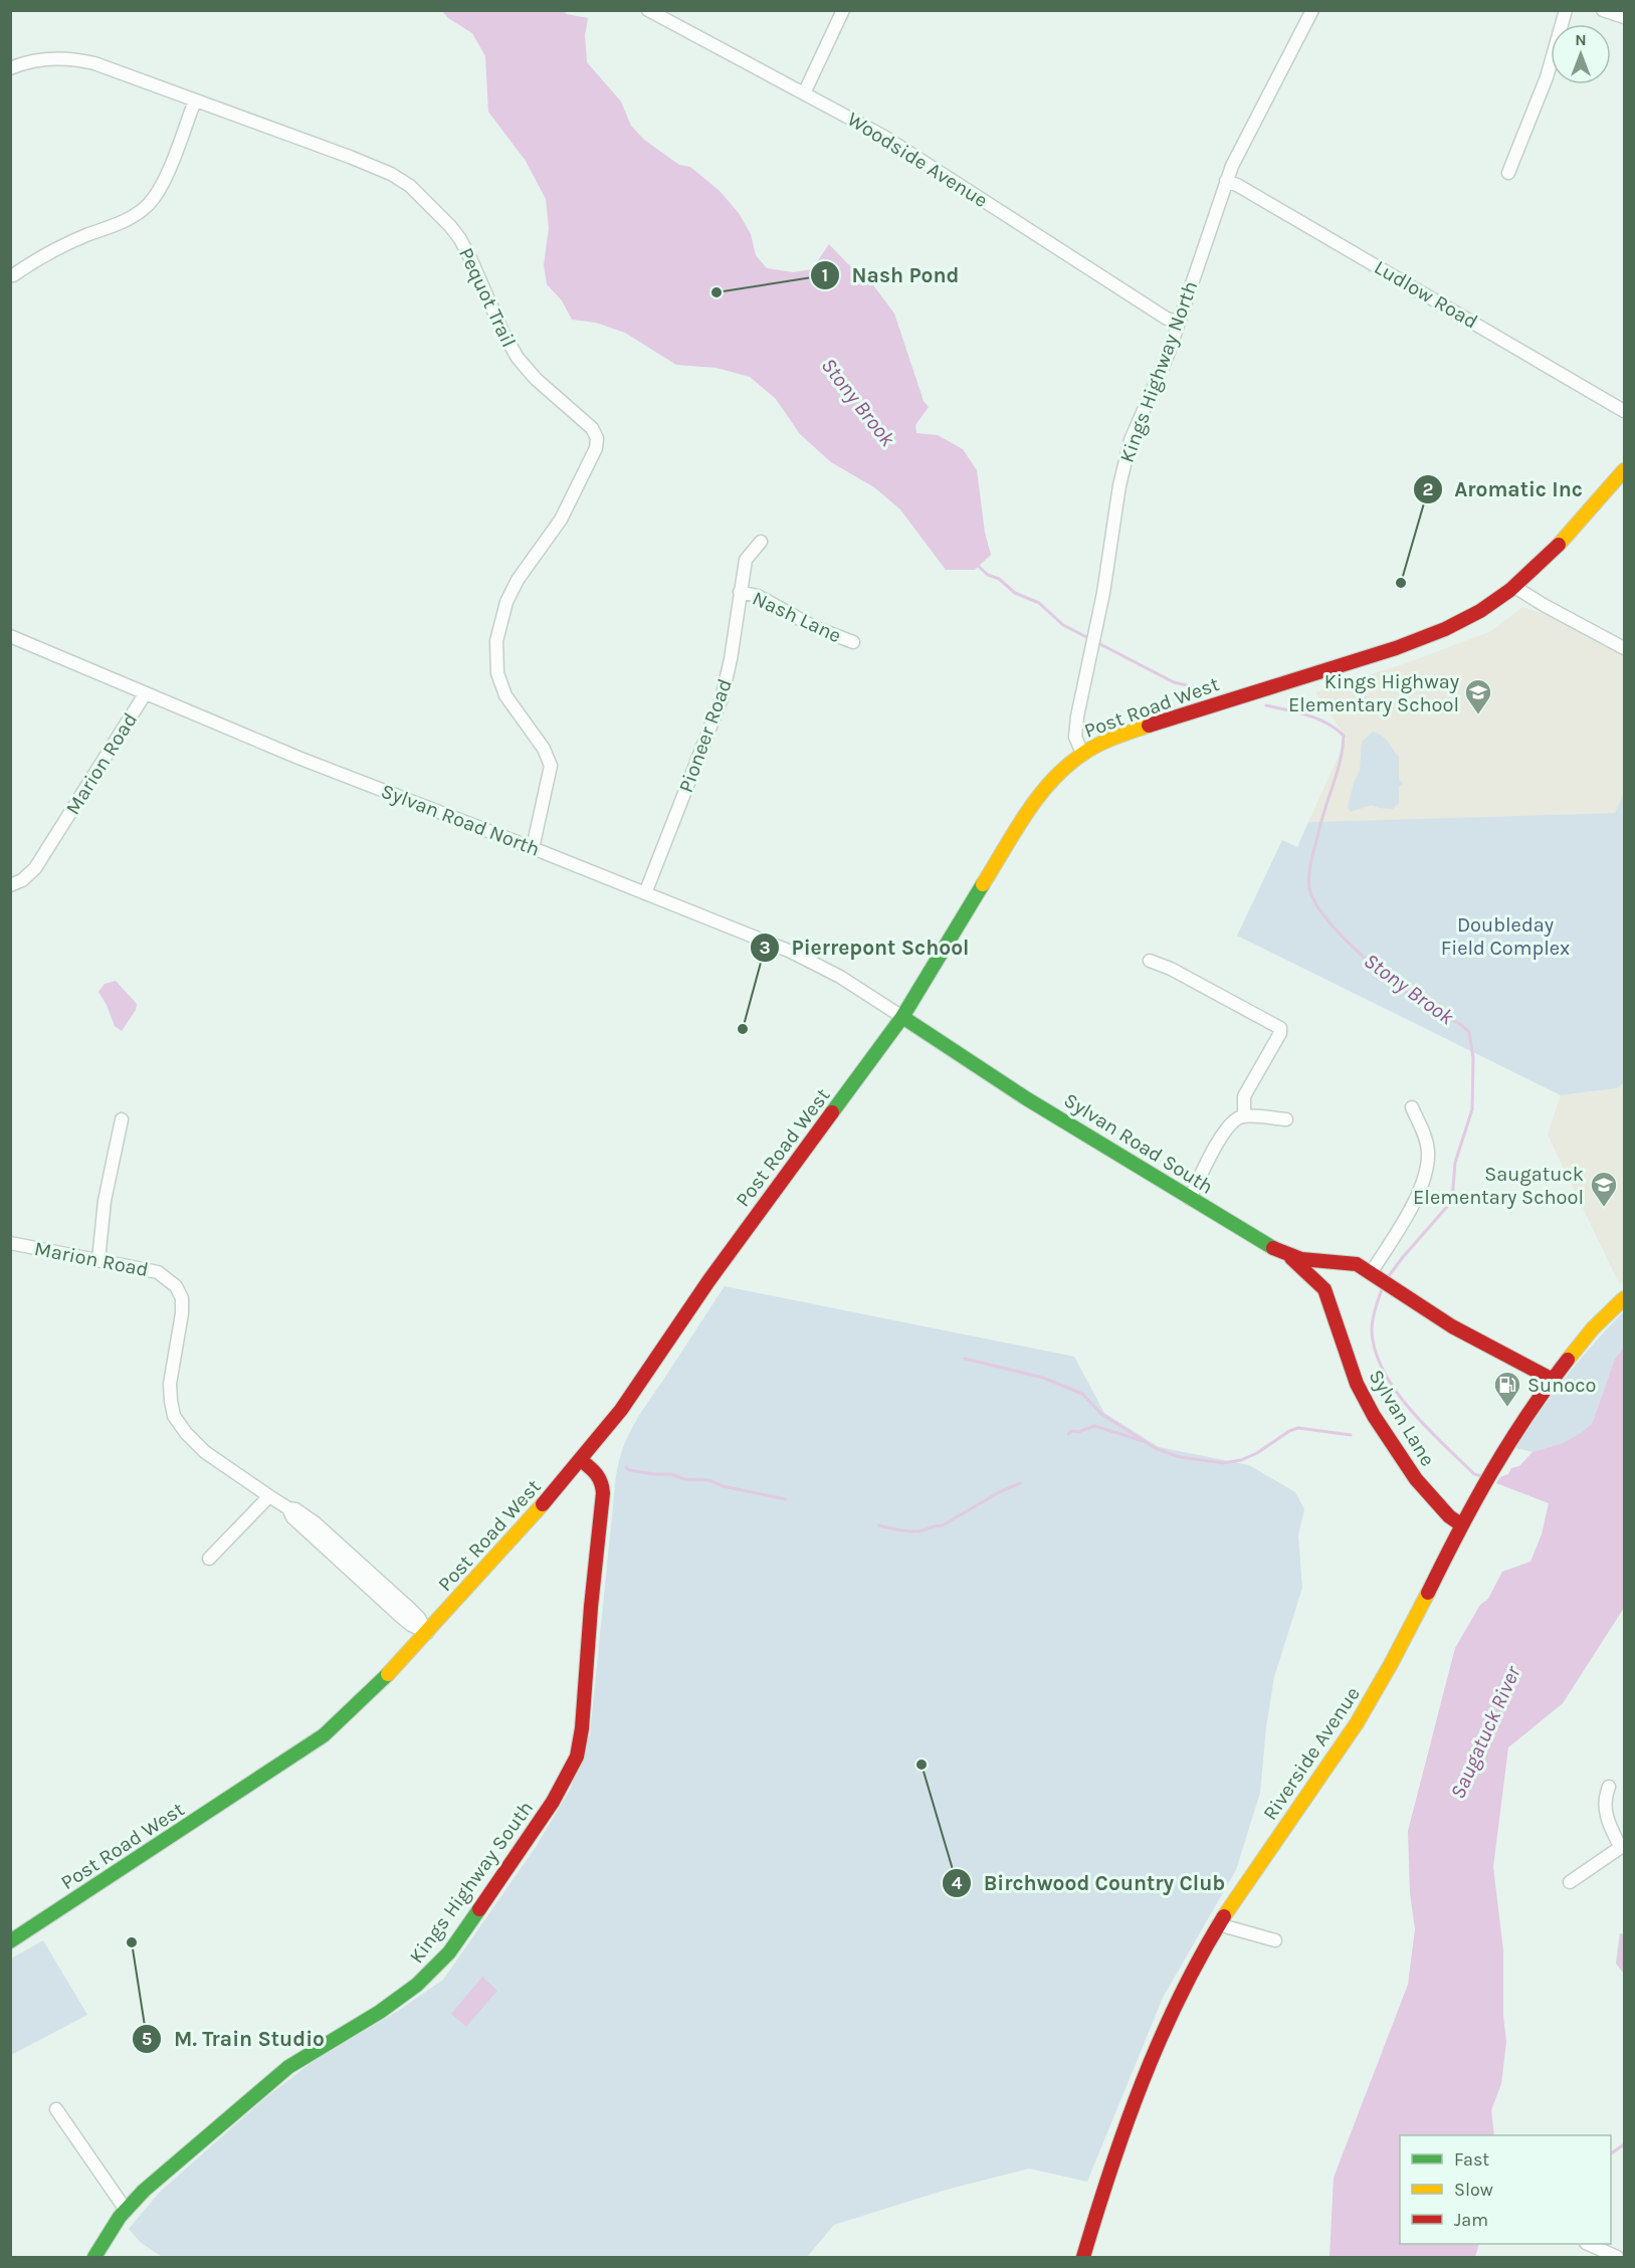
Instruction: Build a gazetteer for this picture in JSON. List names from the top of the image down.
{
  "streets": {
    "main road": [
      "Post Road West",
      "Sylvan Road South",
      "Sylvan Lane",
      "Riverside Avenue",
      "Kings Highway South"
    ],
    "street": [
      "Woodside Avenue",
      "Ludlow Road",
      "Pequot Trail",
      "Kings Highway North",
      "Nash Lane",
      "Pioneer Road",
      "Marion Road",
      "Sylvan Road North"
    ]
  },
  "crossings": [
    ["Woodside Avenue", "Kings Highway North"],
    ["Ludlow Road", "Kings Highway North"],
    ["Pequot Trail", "Sylvan Road North"],
    ["Kings Highway North", "Post Road West"],
    ["Nash Lane", "Pioneer Road"],
    ["Post Road West", "Marion Road"],
    ["Post Road West", "Sylvan Road North"],
    ["Post Road West", "Sylvan Road South"],
    ["Post Road West", "Kings Highway South"],
    ["Pioneer Road", "Sylvan Road North"],
    ["Marion Road", "Sylvan Road North"],
    ["Sylvan Road North", "Sylvan Road South"],
    ["Sylvan Road South", "Sylvan Lane"],
    ["Sylvan Road South", "Riverside Avenue"],
    ["Sylvan Lane", "Riverside Avenue"]
  ],
  "water": ["Stony Brook", "Saugatuck River"],
  "parks": ["Doubleday Field Complex"],
  "places": {
    "other": [
      "Nash Pond",
      "Aromatic Inc",
      "Pierrepont School",
      "Birchwood Country Club",
      "M. Train Studio"
    ],
    "school or university": ["Kings Highway Elementary School", "Saugatuck Elementary School"],
    "fuel station": ["Sunoco"]
  },
  "legend": ["Fast", "Slow", "Jam"],
  "north": "top"
}
